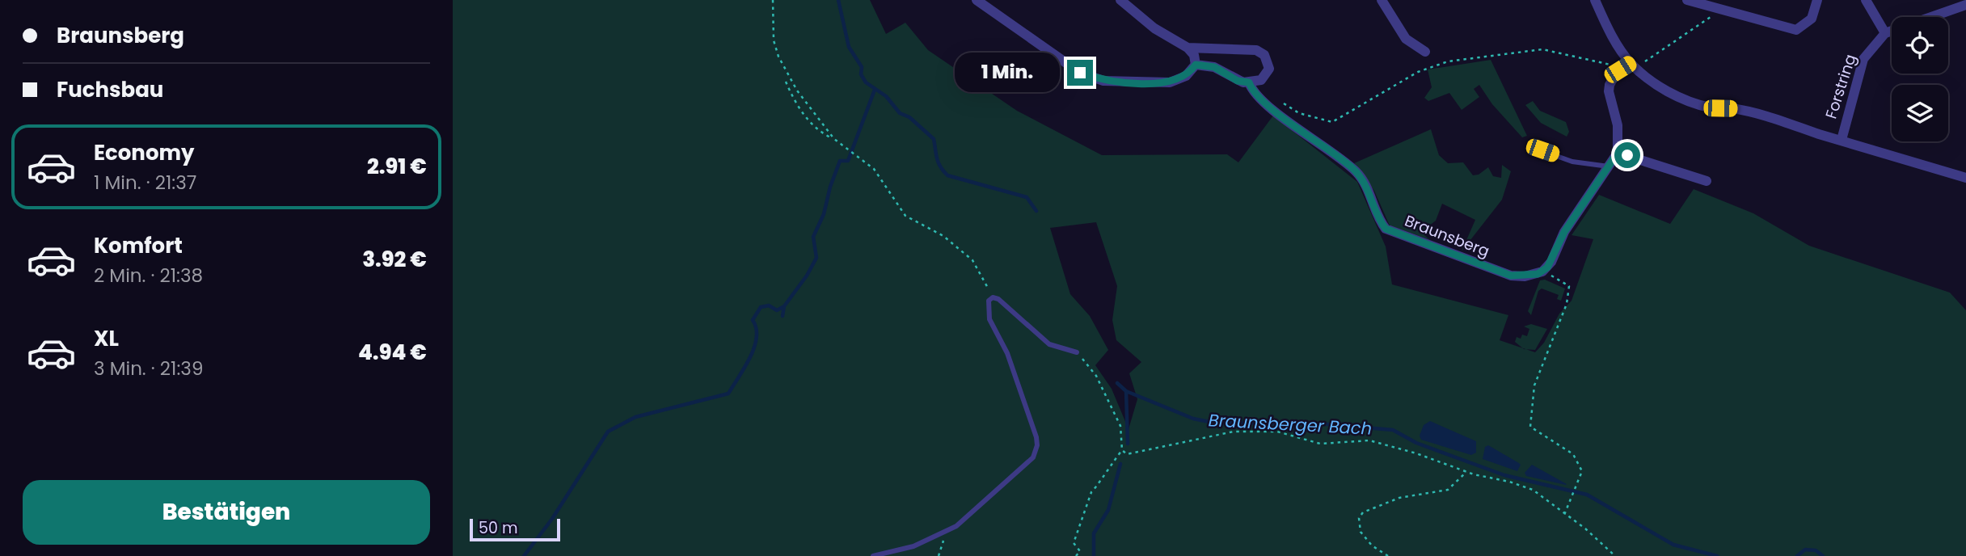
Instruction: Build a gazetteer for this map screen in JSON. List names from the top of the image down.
{
  "streets": {
    "street": ["Forstring", "Braunsberg"]
  },
  "water": ["Braunsberger Bach"],
  "scale_bar": "50 m",
  "page": {
    "banner": ["Braunsberg", "Fuchsbau"],
    "bubble": "1 Min.",
    "list": [
      {
        "name": "Economy",
        "note": "1 Min. · 21:37",
        "value": "2.91 €"
      },
      {
        "name": "Komfort",
        "note": "2 Min. · 21:38",
        "value": "3.92 €"
      },
      {
        "name": "XL",
        "note": "3 Min. · 21:39",
        "value": "4.94 €"
      }
    ],
    "buttons": "Bestätigen",
    "scale": "50 m"
  }
}
